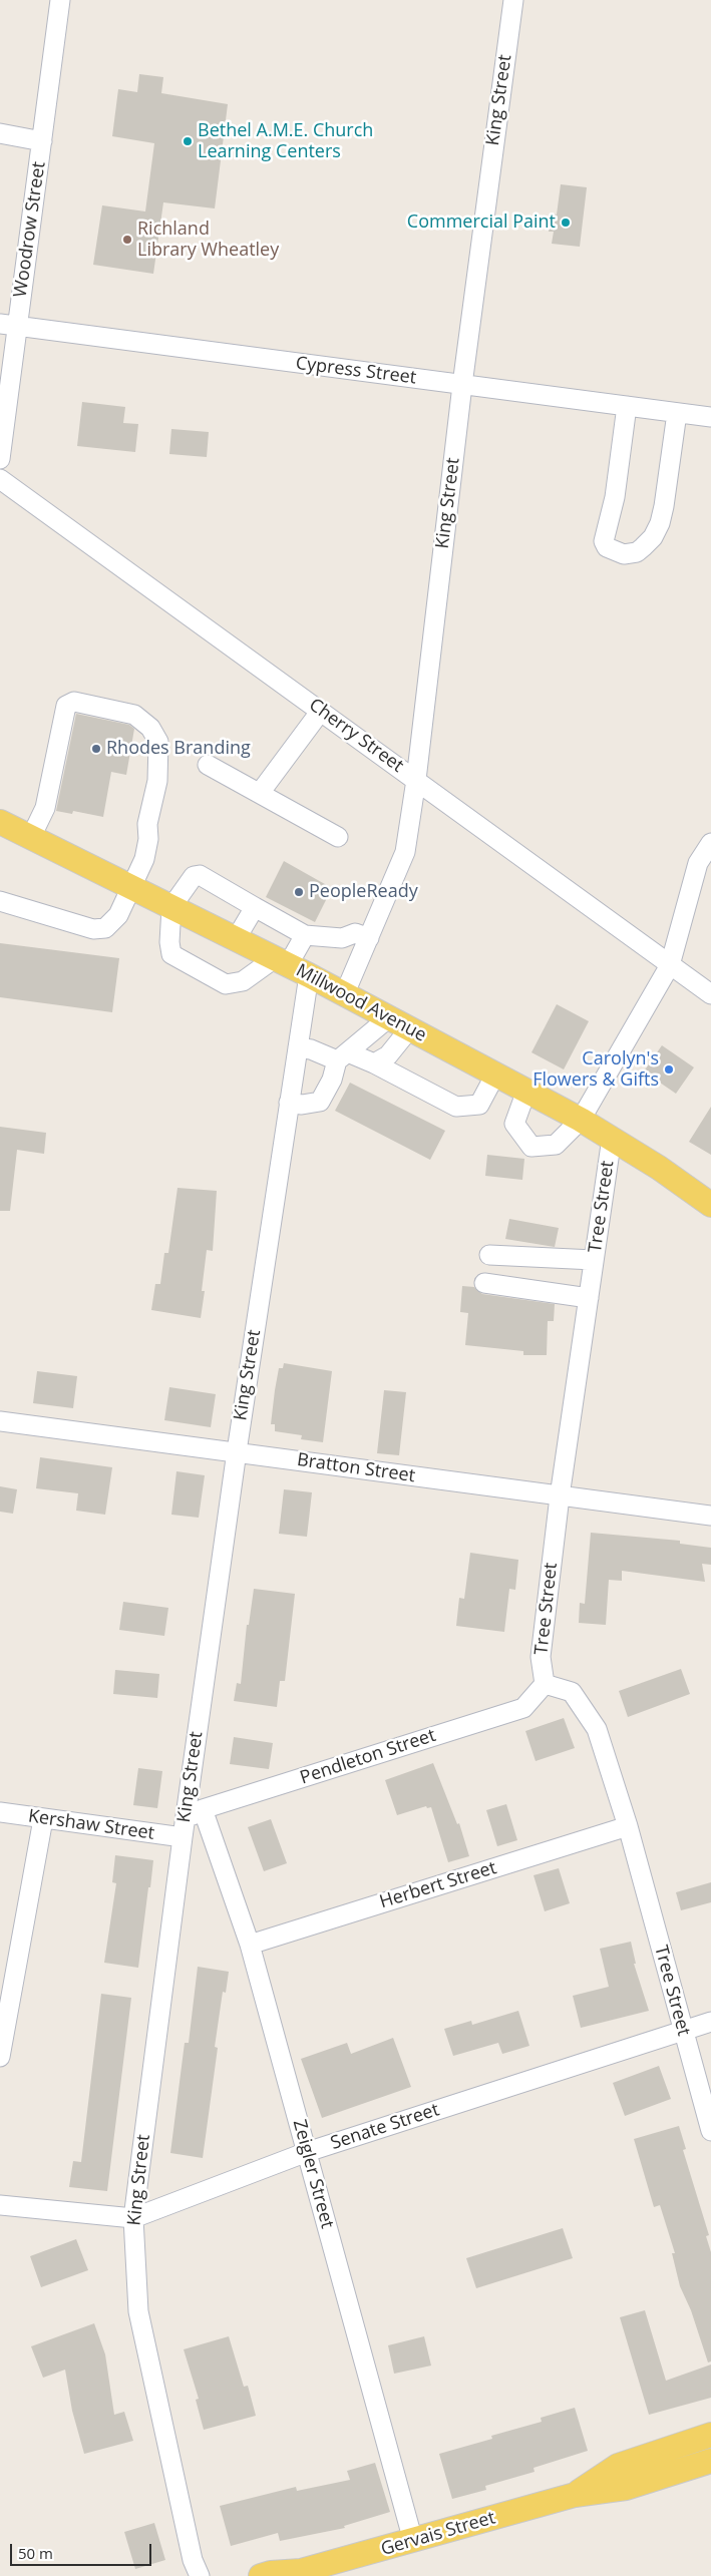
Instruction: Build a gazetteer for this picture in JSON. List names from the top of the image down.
{
  "streets": {
    "main road": ["Millwood Avenue", "Gervais Street"],
    "street": [
      "King Street",
      "Woodrow Street",
      "Cypress Street",
      "Cherry Street",
      "Tree Street",
      "Bratton Street",
      "Pendleton Street",
      "Kershaw Street",
      "Herbert Street",
      "Senate Street",
      "Zeigler Street"
    ]
  },
  "crossings": [
    ["King Street", "Cypress Street"],
    ["King Street", "Cherry Street"],
    ["King Street", "Millwood Avenue"],
    ["King Street", "Bratton Street"],
    ["King Street", "Pendleton Street"],
    ["King Street", "Kershaw Street"],
    ["King Street", "Senate Street"],
    ["Woodrow Street", "Cypress Street"],
    ["Millwood Avenue", "Tree Street"],
    ["Tree Street", "Bratton Street"],
    ["Tree Street", "Pendleton Street"],
    ["Tree Street", "Herbert Street"],
    ["Tree Street", "Senate Street"],
    ["Pendleton Street", "Kershaw Street"],
    ["Pendleton Street", "Zeigler Street"],
    ["Herbert Street", "Zeigler Street"],
    ["Senate Street", "Zeigler Street"],
    ["Zeigler Street", "Gervais Street"]
  ],
  "places": [
    "Bethel A.M.E. Church Learning Centers",
    "Commercial Paint",
    "Richland Library Wheatley",
    "Rhodes Branding",
    "PeopleReady",
    "Carolyn's Flowers & Gifts"
  ],
  "scale_bar": "50 m"
}
